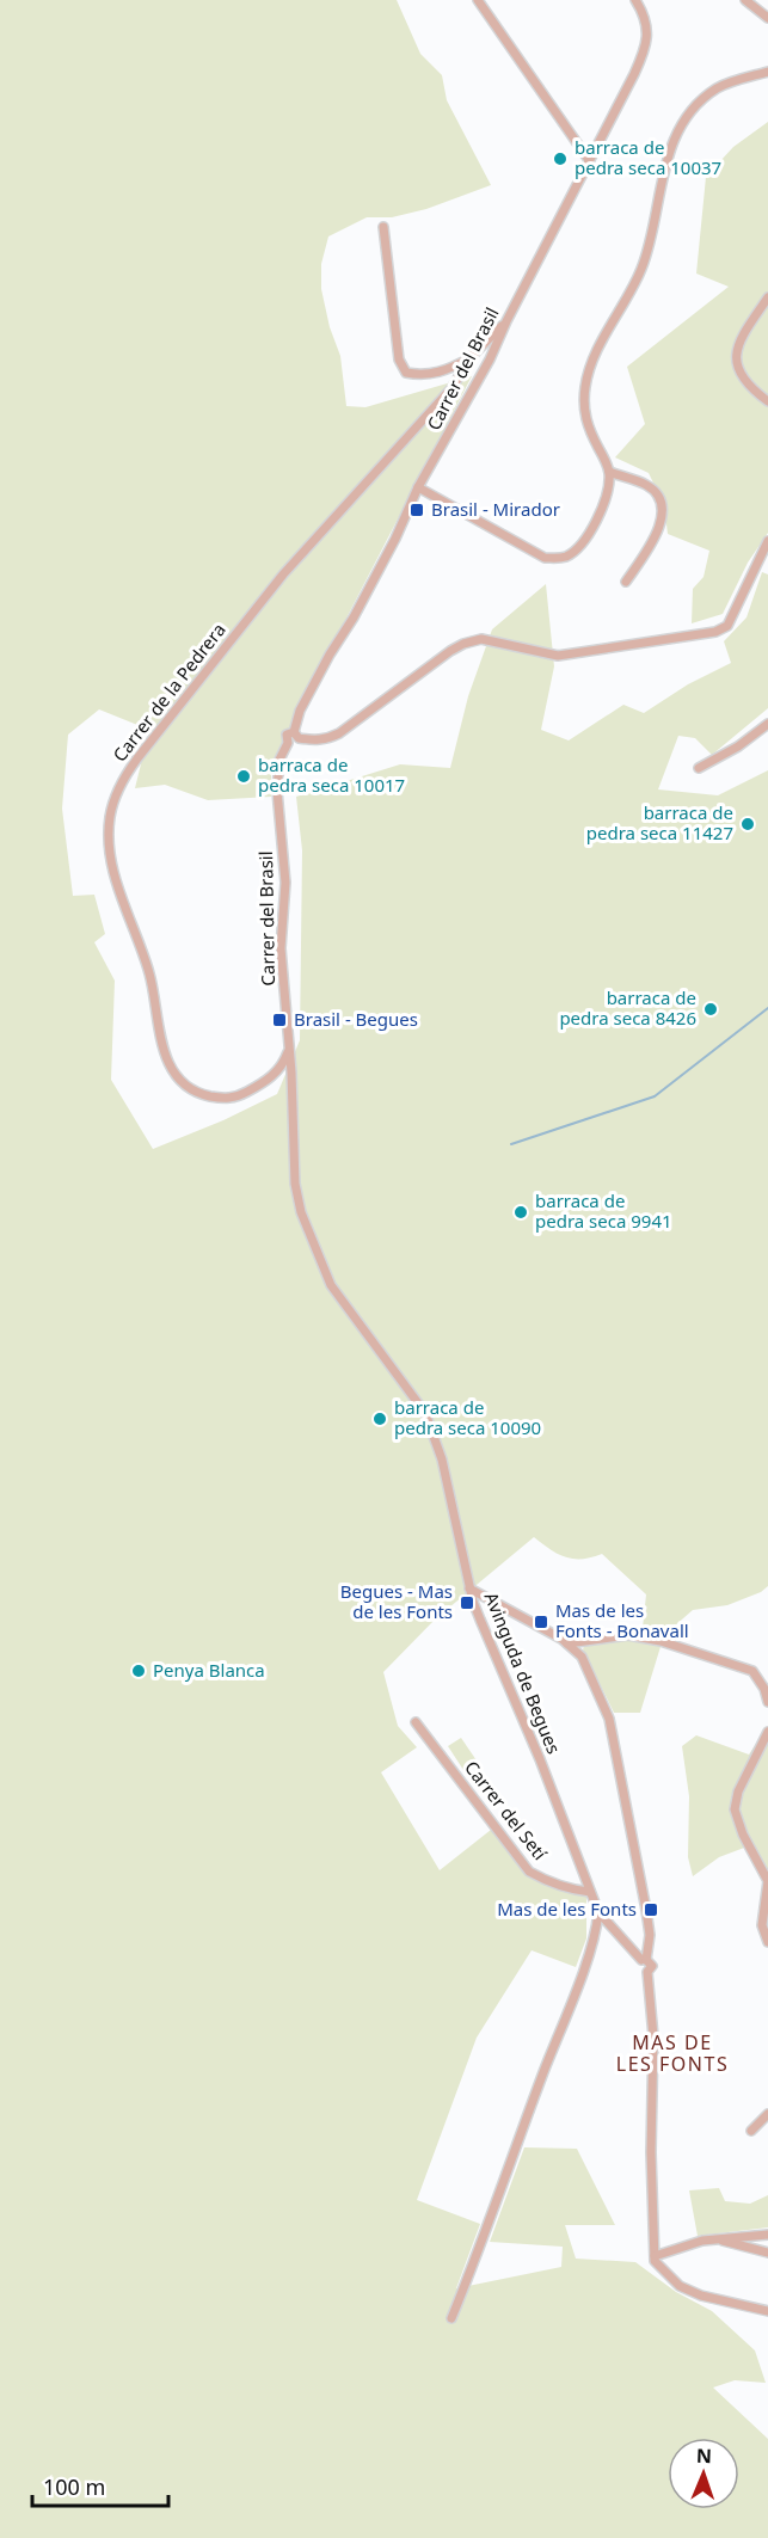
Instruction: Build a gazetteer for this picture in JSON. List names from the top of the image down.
{
  "streets": {
    "street": [
      "Carrer del Brasil",
      "Carrer de la Pedrera",
      "Avinguda de Begues",
      "Carrer del Setí"
    ]
  },
  "crossings": [
    ["Carrer del Brasil", "Carrer de la Pedrera"],
    ["Carrer del Brasil", "Avinguda de Begues"],
    ["Carrer de la Pedrera", "Avinguda de Begues"],
    ["Avinguda de Begues", "Carrer del Setí"]
  ],
  "districts": ["MAS DE LES FONTS"],
  "places": {
    "other": [
      "barraca de pedra seca 10037",
      "barraca de pedra seca 10017",
      "barraca de pedra seca 11427",
      "barraca de pedra seca 8426",
      "barraca de pedra seca 9941",
      "barraca de pedra seca 10090",
      "Penya Blanca"
    ],
    "transit": [
      "Brasil - Mirador",
      "Brasil - Begues",
      "Begues - Mas de les Fonts",
      "Mas de les Fonts - Bonavall",
      "Mas de les Fonts"
    ]
  },
  "scale_bar": "100 m",
  "north": "top"
}
